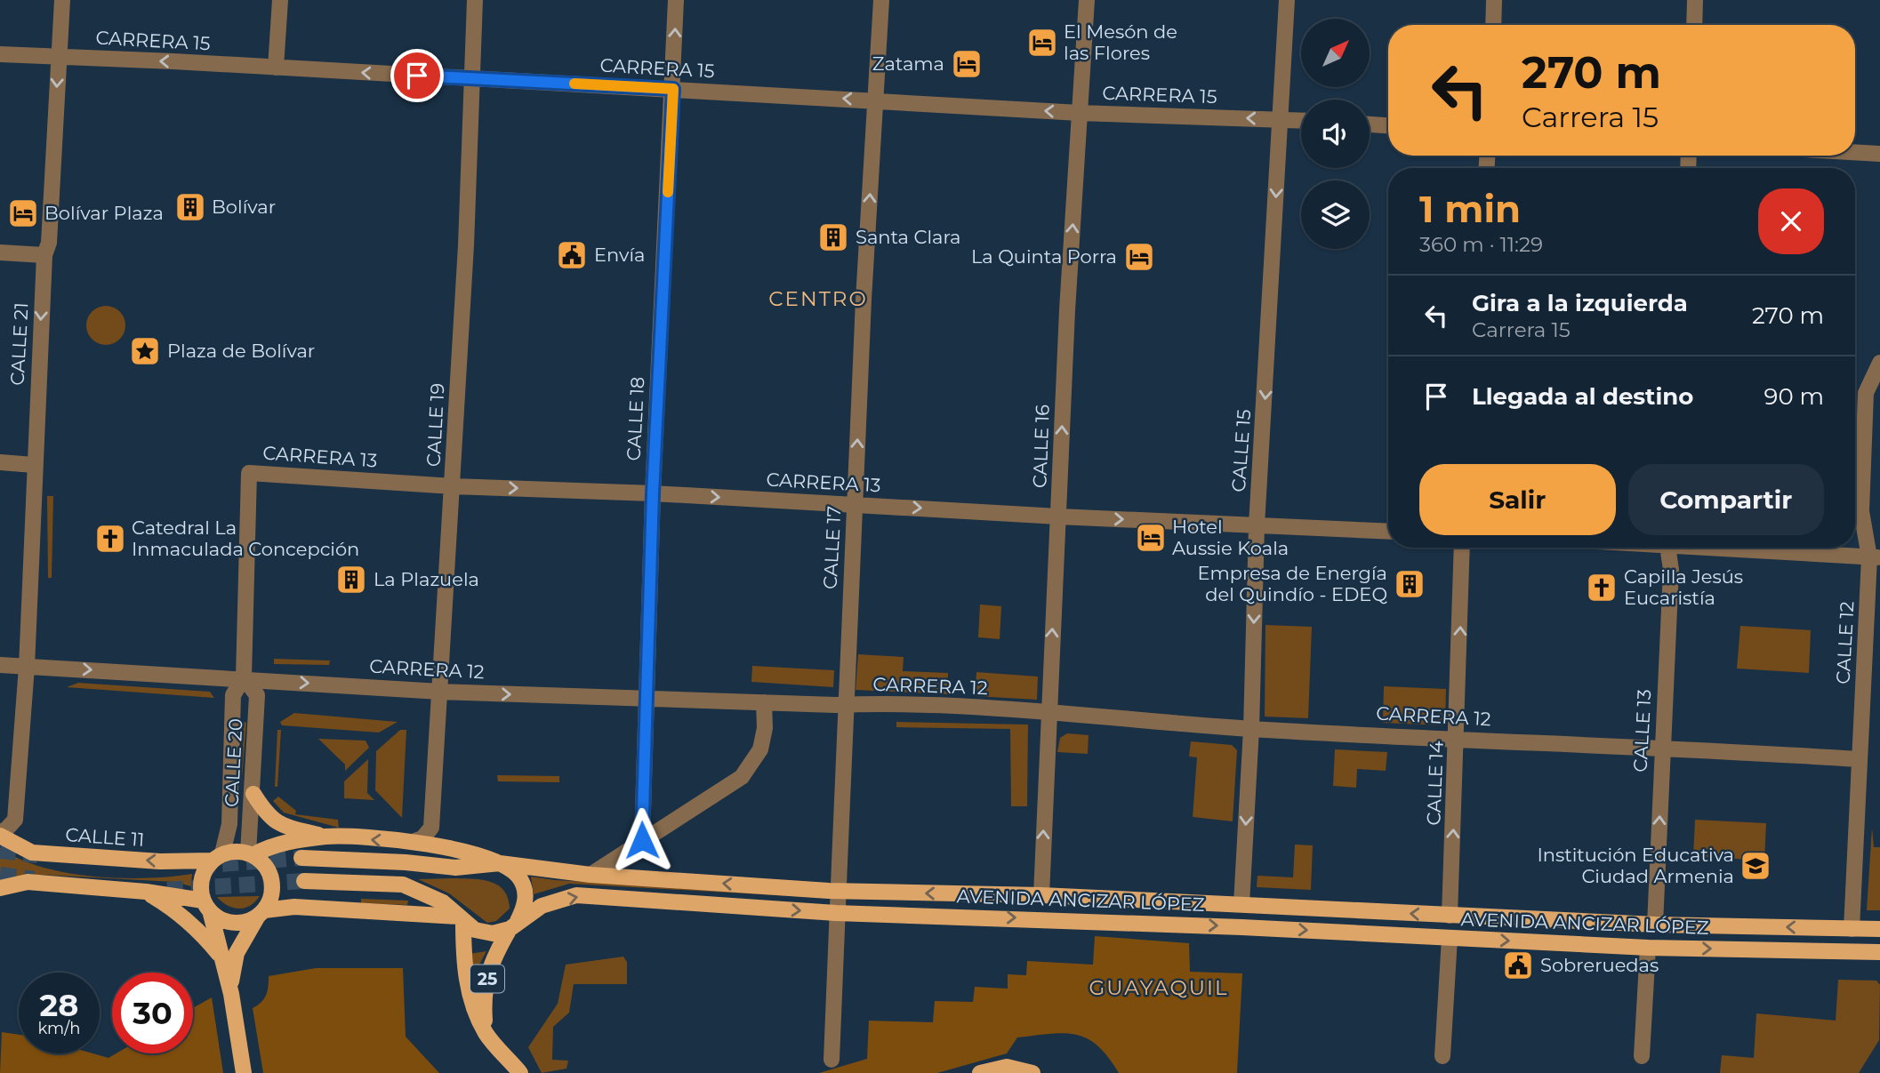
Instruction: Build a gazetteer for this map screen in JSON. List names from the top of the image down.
{
  "streets": {
    "main road": ["CALLE 11", "AVENIDA ANCIZAR LÓPEZ", "25"],
    "street": [
      "CARRERA 15",
      "CALLE 21",
      "CALLE 18",
      "CALLE 19",
      "CALLE 16",
      "CALLE 15",
      "CARRERA 13",
      "CALLE 17",
      "CALLE 12",
      "CARRERA 12",
      "CALLE 13",
      "CALLE 20",
      "CALLE 14"
    ]
  },
  "crossings": [
    ["CARRERA 15", "CALLE 21"],
    ["CARRERA 15", "CALLE 18"],
    ["CARRERA 15", "CALLE 19"],
    ["CARRERA 15", "CALLE 16"],
    ["CARRERA 15", "CALLE 15"],
    ["CARRERA 15", "CALLE 17"],
    ["CALLE 21", "CARRERA 12"],
    ["CALLE 21", "CALLE 11"],
    ["CALLE 18", "CARRERA 13"],
    ["CALLE 18", "CARRERA 12"],
    ["CALLE 19", "CARRERA 13"],
    ["CALLE 19", "CARRERA 12"],
    ["CALLE 16", "CARRERA 13"],
    ["CALLE 16", "CARRERA 12"],
    ["CALLE 16", "AVENIDA ANCIZAR LÓPEZ"],
    ["CALLE 15", "CARRERA 13"],
    ["CALLE 15", "CARRERA 12"],
    ["CALLE 15", "AVENIDA ANCIZAR LÓPEZ"],
    ["CARRERA 13", "CALLE 17"],
    ["CARRERA 13", "CALLE 20"],
    ["CALLE 17", "AVENIDA ANCIZAR LÓPEZ"],
    ["CALLE 12", "CARRERA 12"],
    ["CALLE 12", "AVENIDA ANCIZAR LÓPEZ"],
    ["CARRERA 12", "CALLE 13"],
    ["CARRERA 12", "CALLE 20"],
    ["CARRERA 12", "CALLE 14"],
    ["CALLE 13", "AVENIDA ANCIZAR LÓPEZ"],
    ["CALLE 20", "CALLE 11"],
    ["CALLE 14", "AVENIDA ANCIZAR LÓPEZ"],
    ["AVENIDA ANCIZAR LÓPEZ", "25"]
  ],
  "one_way": [
    "CARRERA 15",
    "CALLE 21",
    "CALLE 16",
    "CALLE 15",
    "CARRERA 13",
    "CALLE 17",
    "CALLE 13",
    "CALLE 14"
  ],
  "districts": ["CENTRO", "GUAYAQUIL"],
  "places": {
    "hotel": [
      "El Mesón de las Flores",
      "Zatama",
      "Bolívar Plaza",
      "La Quinta Porra",
      "Hotel Aussie Koala"
    ],
    "building": [
      "Bolívar",
      "Santa Clara",
      "La Plazuela",
      "Empresa de Energía del Quindío - EDEQ"
    ],
    "public building": ["Envía", "Sobreruedas"],
    "place": ["Plaza de Bolívar"],
    "church": ["Catedral La Inmaculada Concepción", "Capilla Jesús Eucaristía"],
    "school or university": ["Institución Educativa Ciudad Armenia"]
  },
  "north": "top right",
  "page": {
    "turn": ["270 m", "Carrera 15"],
    "heading": ["1 min", "360 m · 11:29"],
    "list": [
      {
        "name": "Gira a la izquierda",
        "note": "Carrera 15",
        "value": "270 m"
      },
      {
        "name": "Llegada al destino",
        "value": "90 m"
      }
    ],
    "buttons": ["Salir", "Compartir"],
    "speed": "28 km/h",
    "limit": "30"
  }
}
